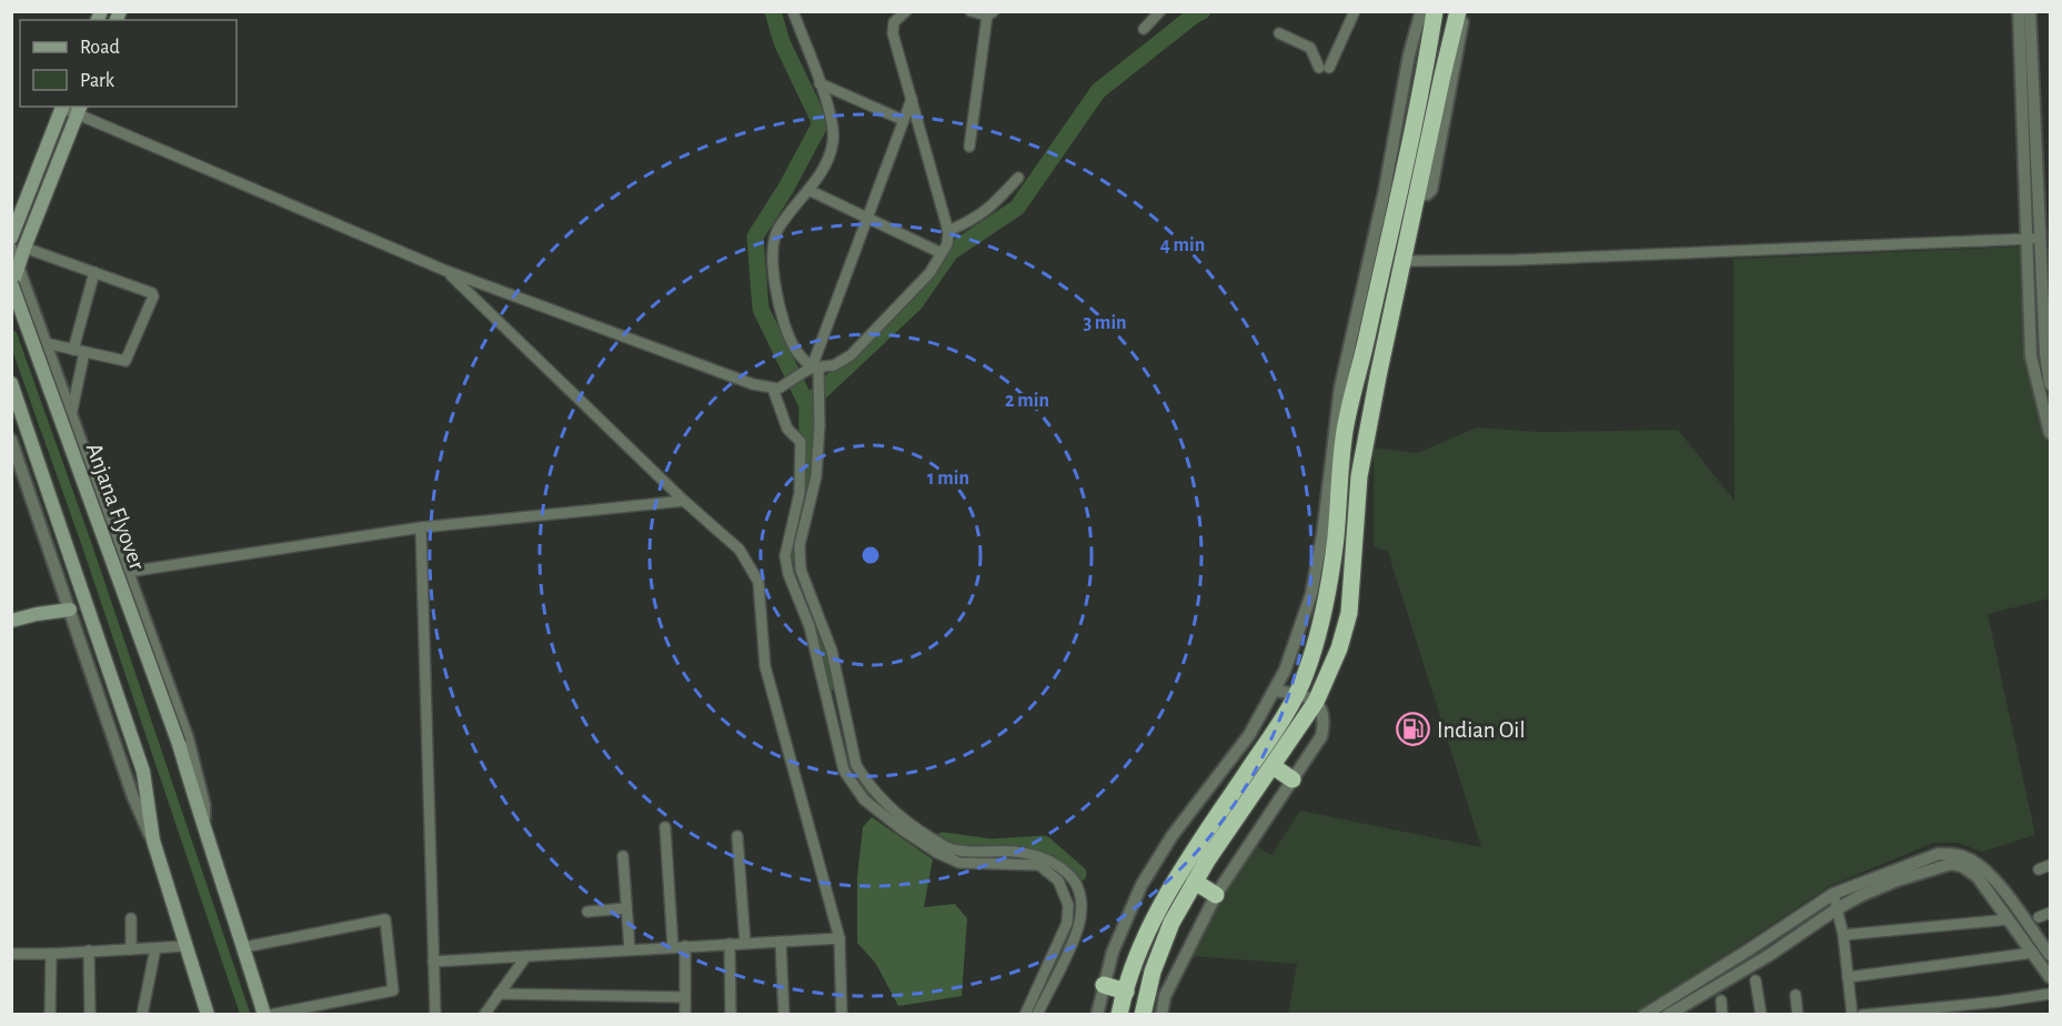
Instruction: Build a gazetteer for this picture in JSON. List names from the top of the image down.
{
  "streets": {
    "main road": ["Anjana Flyover"]
  },
  "places": {
    "fuel station": ["Indian Oil"]
  },
  "legend": ["Road", "Park"],
  "rings": [
    "4 min",
    "3 min",
    "2 min",
    "1 min"
  ]
}
